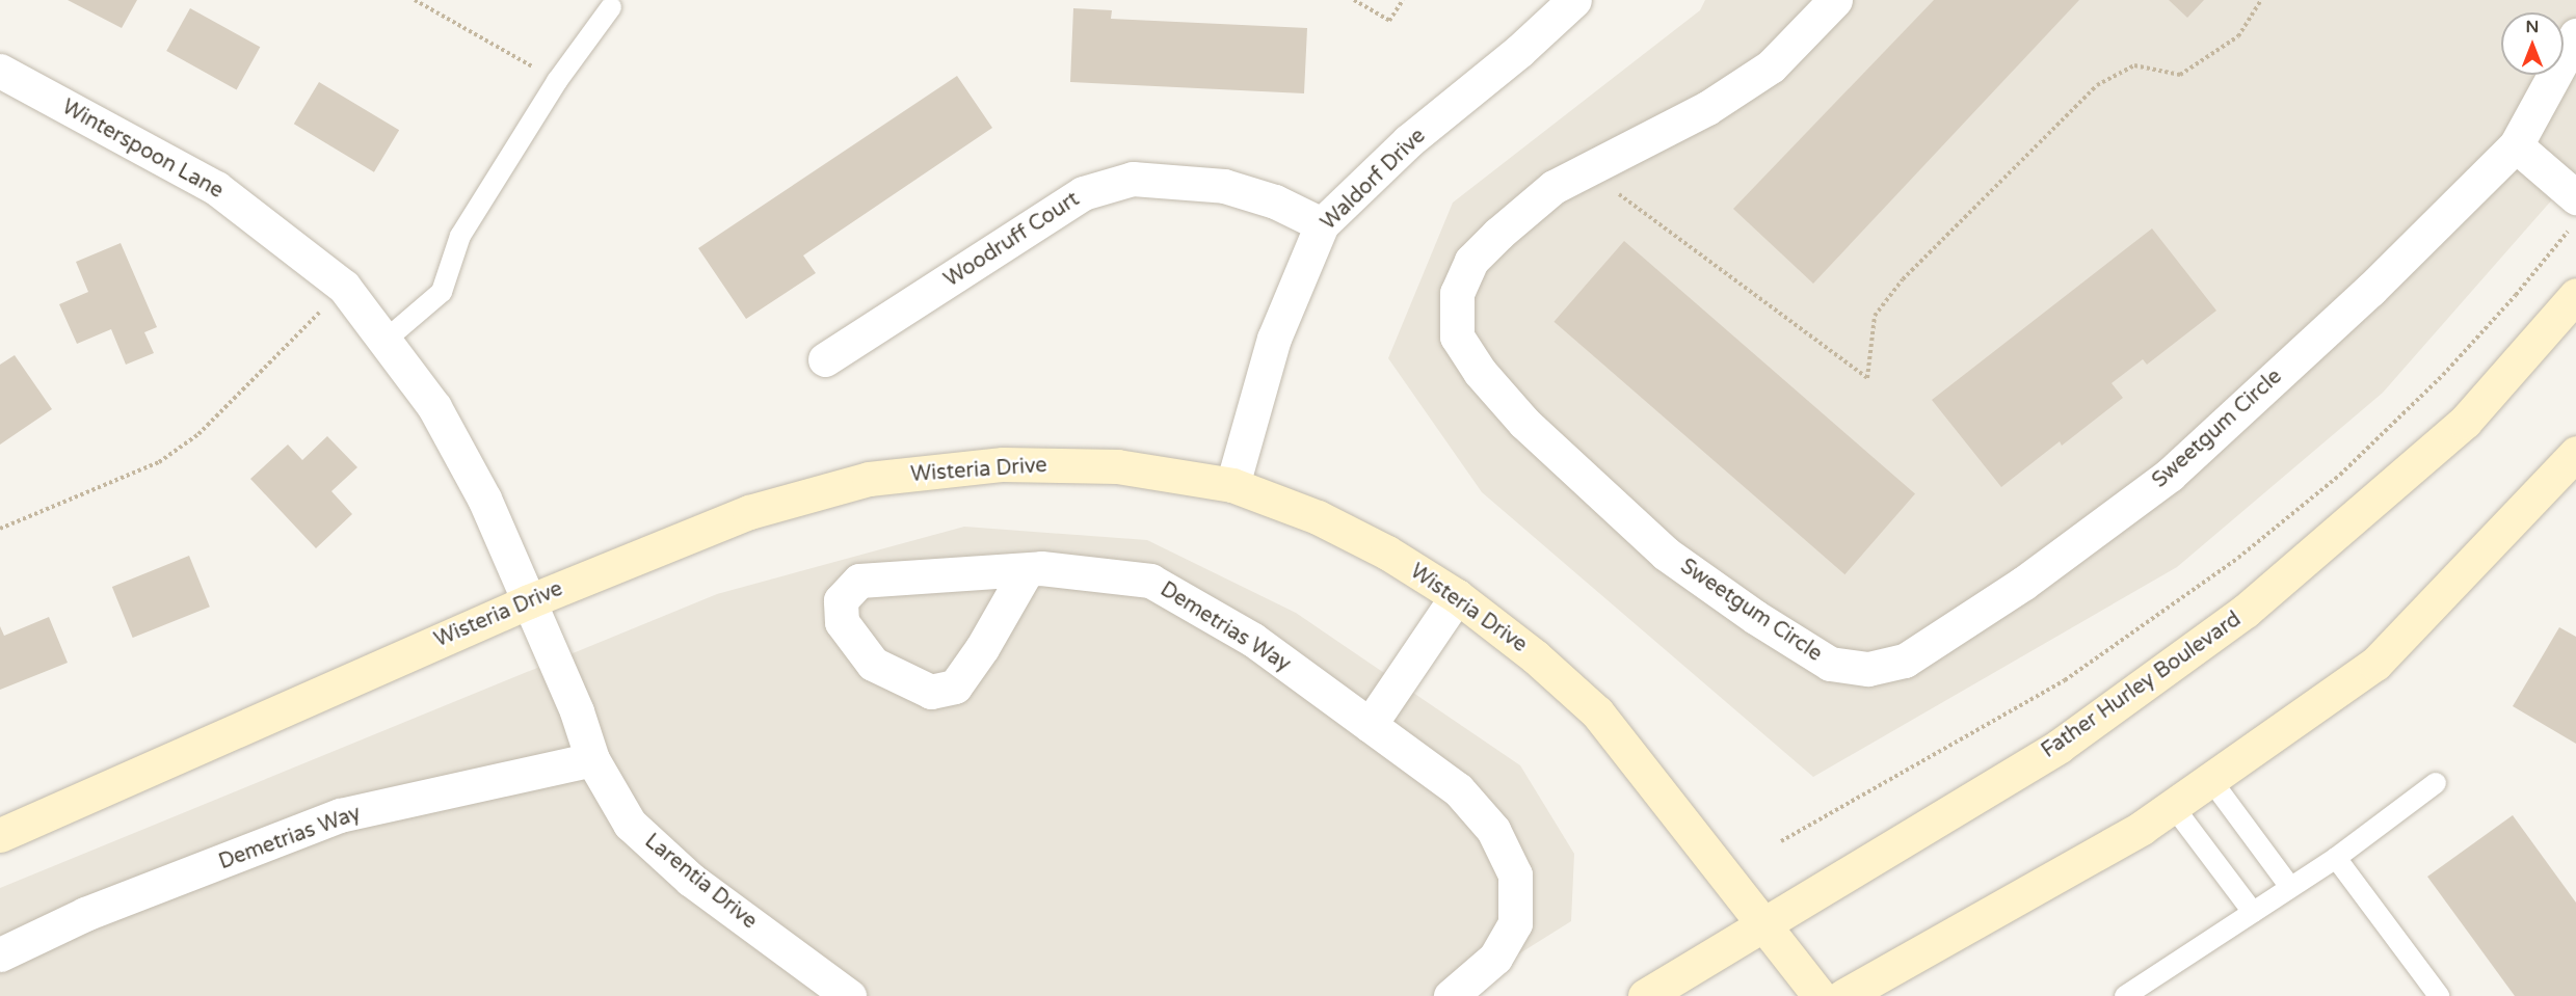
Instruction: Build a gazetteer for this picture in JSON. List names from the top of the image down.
{
  "streets": {
    "main road": ["Wisteria Drive", "Father Hurley Boulevard"],
    "street": [
      "Winterspoon Lane",
      "Waldorf Drive",
      "Woodruff Court",
      "Sweetgum Circle",
      "Demetrias Way",
      "Larentia Drive"
    ]
  },
  "crossings": [
    ["Winterspoon Lane", "Wisteria Drive"],
    ["Winterspoon Lane", "Larentia Drive"],
    ["Waldorf Drive", "Woodruff Court"],
    ["Waldorf Drive", "Wisteria Drive"],
    ["Wisteria Drive", "Father Hurley Boulevard"],
    ["Wisteria Drive", "Larentia Drive"],
    ["Demetrias Way", "Larentia Drive"]
  ],
  "north": "top"
}
